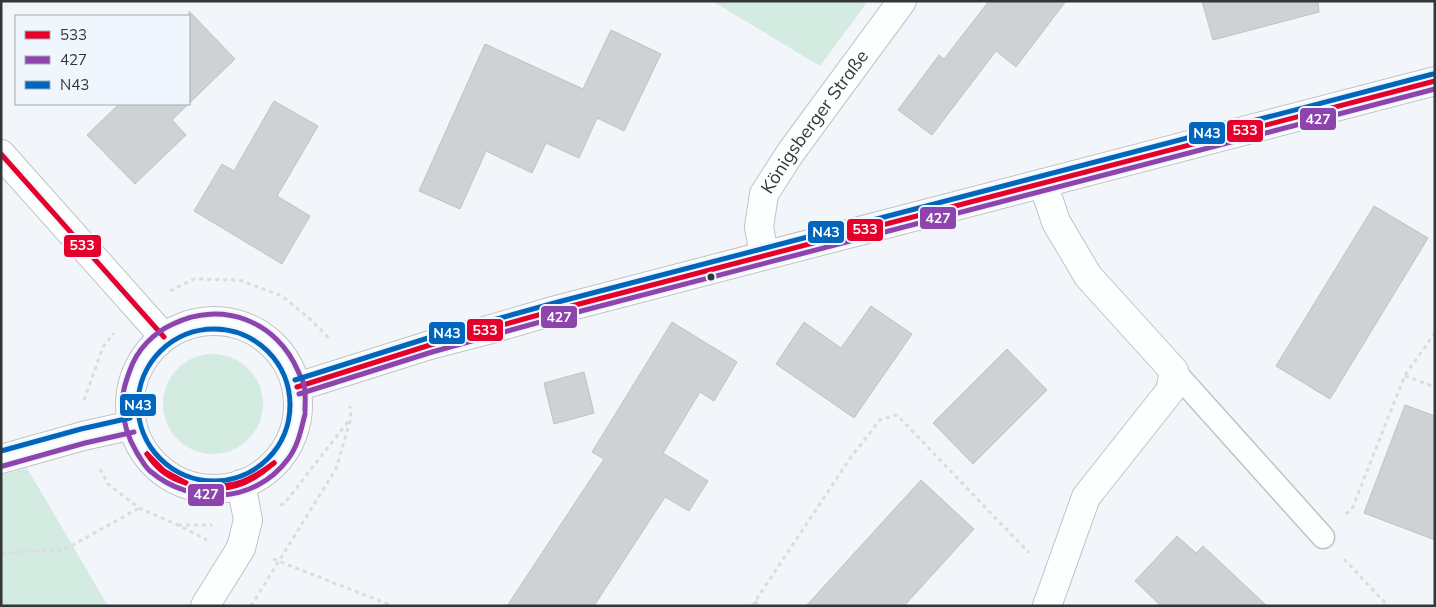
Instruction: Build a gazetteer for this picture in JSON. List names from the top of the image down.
{
  "streets": {
    "main road": ["Königsberger Straße"]
  },
  "lines": ["transit line N43", "transit line 533", "transit line 427"],
  "legend": ["533", "427", "N43"]
}
